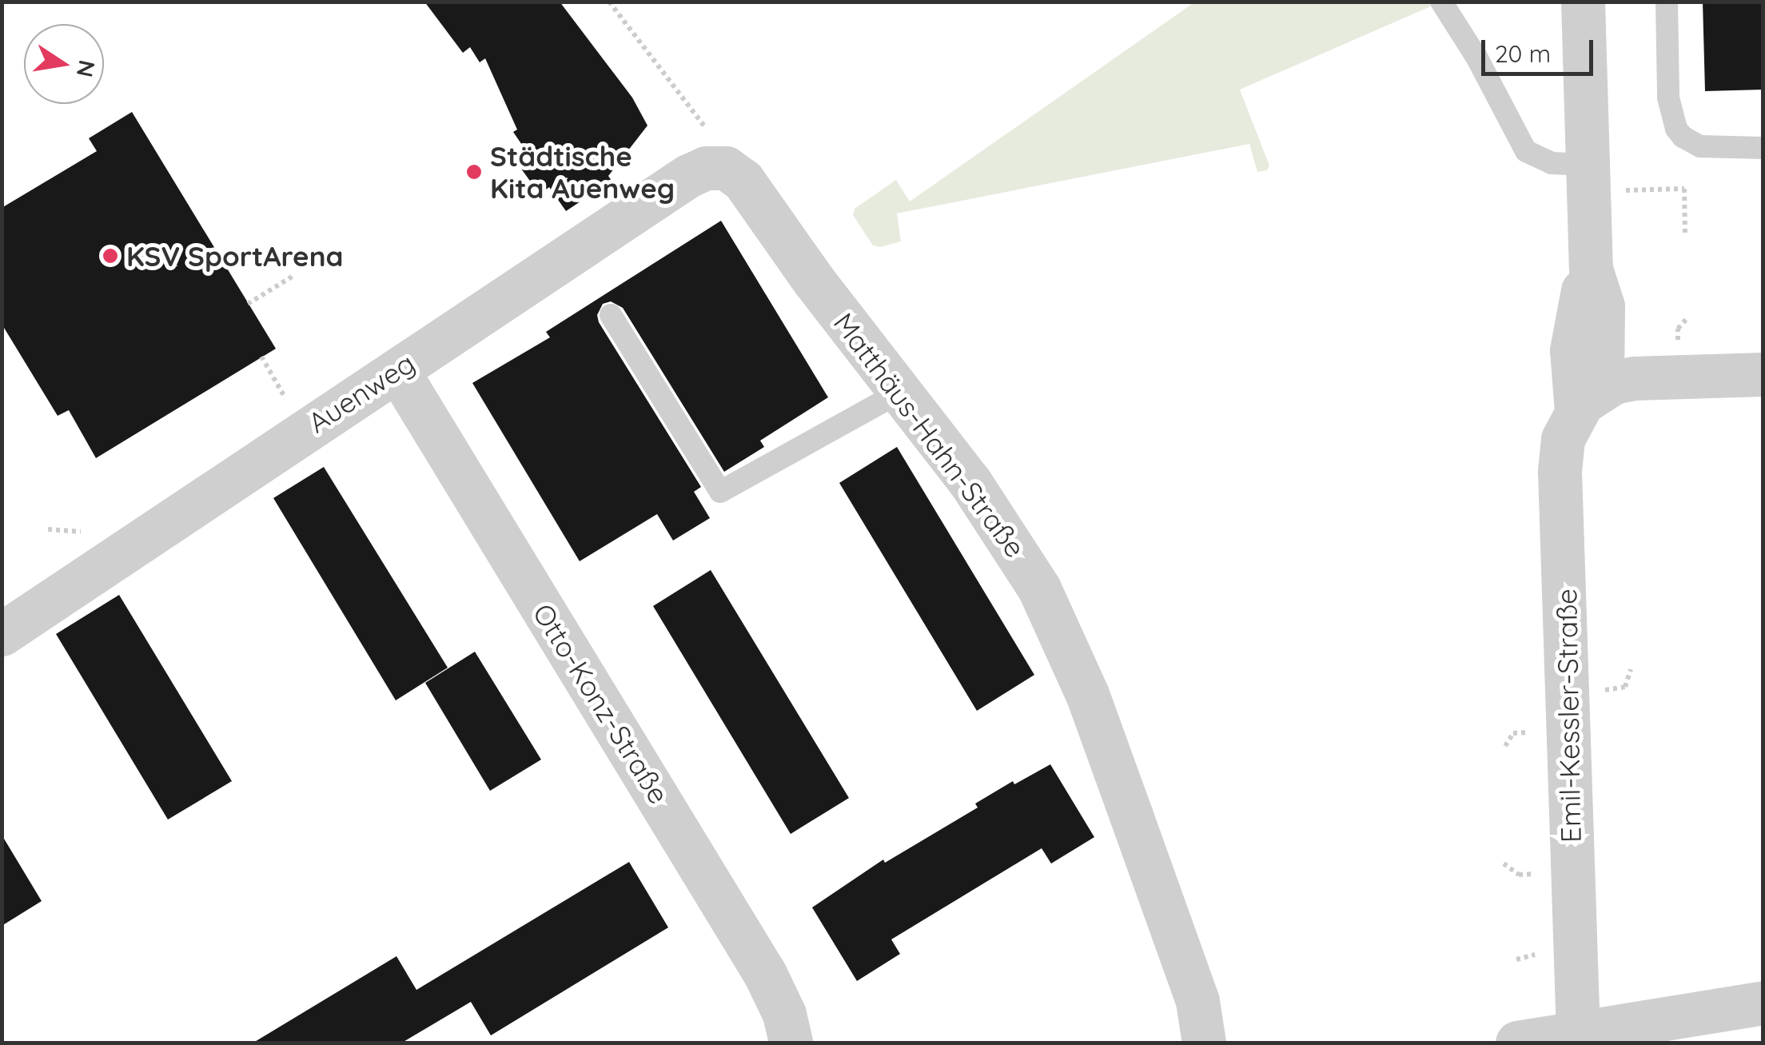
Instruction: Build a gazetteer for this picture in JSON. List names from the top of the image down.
{
  "streets": {
    "street": [
      "Auenweg",
      "Matthäus-Hahn-Straße",
      "Otto-Konz-Straße",
      "Emil-Kessler-Straße"
    ]
  },
  "crossings": [
    ["Auenweg", "Matthäus-Hahn-Straße"],
    ["Auenweg", "Otto-Konz-Straße"]
  ],
  "places": ["Städtische Kita Auenweg", "KSV SportArena"],
  "scale_bar": "20 m",
  "north": "right"
}
